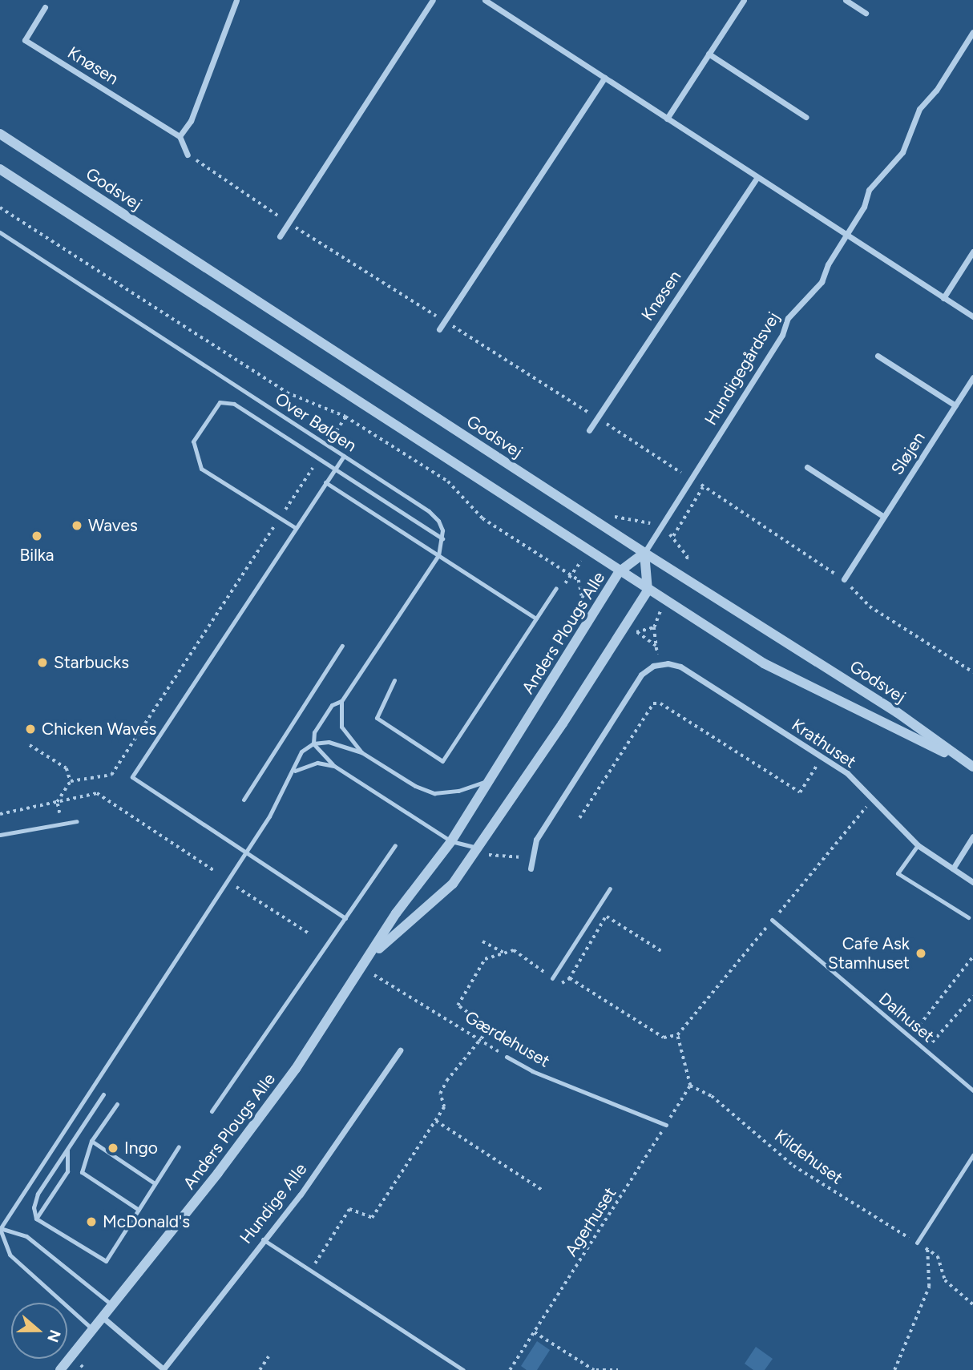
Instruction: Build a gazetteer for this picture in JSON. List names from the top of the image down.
{
  "streets": {
    "street": [
      "Knøsen",
      "Godsvej",
      "Hundigegårdsvej",
      "Sløjen",
      "Anders Plougs Alle",
      "Krathuset",
      "Hundige Alle"
    ],
    "lane": ["Over Bølgen", "Dalhuset", "Gærdehuset"],
    "path": ["Kildehuset", "Agerhuset"]
  },
  "crossings": [
    ["Godsvej", "Hundigegårdsvej"],
    ["Godsvej", "Anders Plougs Alle"],
    ["Hundigegårdsvej", "Anders Plougs Alle"],
    ["Anders Plougs Alle", "Hundige Alle"],
    ["Gærdehuset", "Agerhuset"],
    ["Kildehuset", "Agerhuset"]
  ],
  "places": [
    "Waves",
    "Bilka",
    "Starbucks",
    "Chicken Waves",
    "Cafe Ask Stamhuset",
    "Ingo",
    "McDonald's"
  ],
  "north": "right"
}
